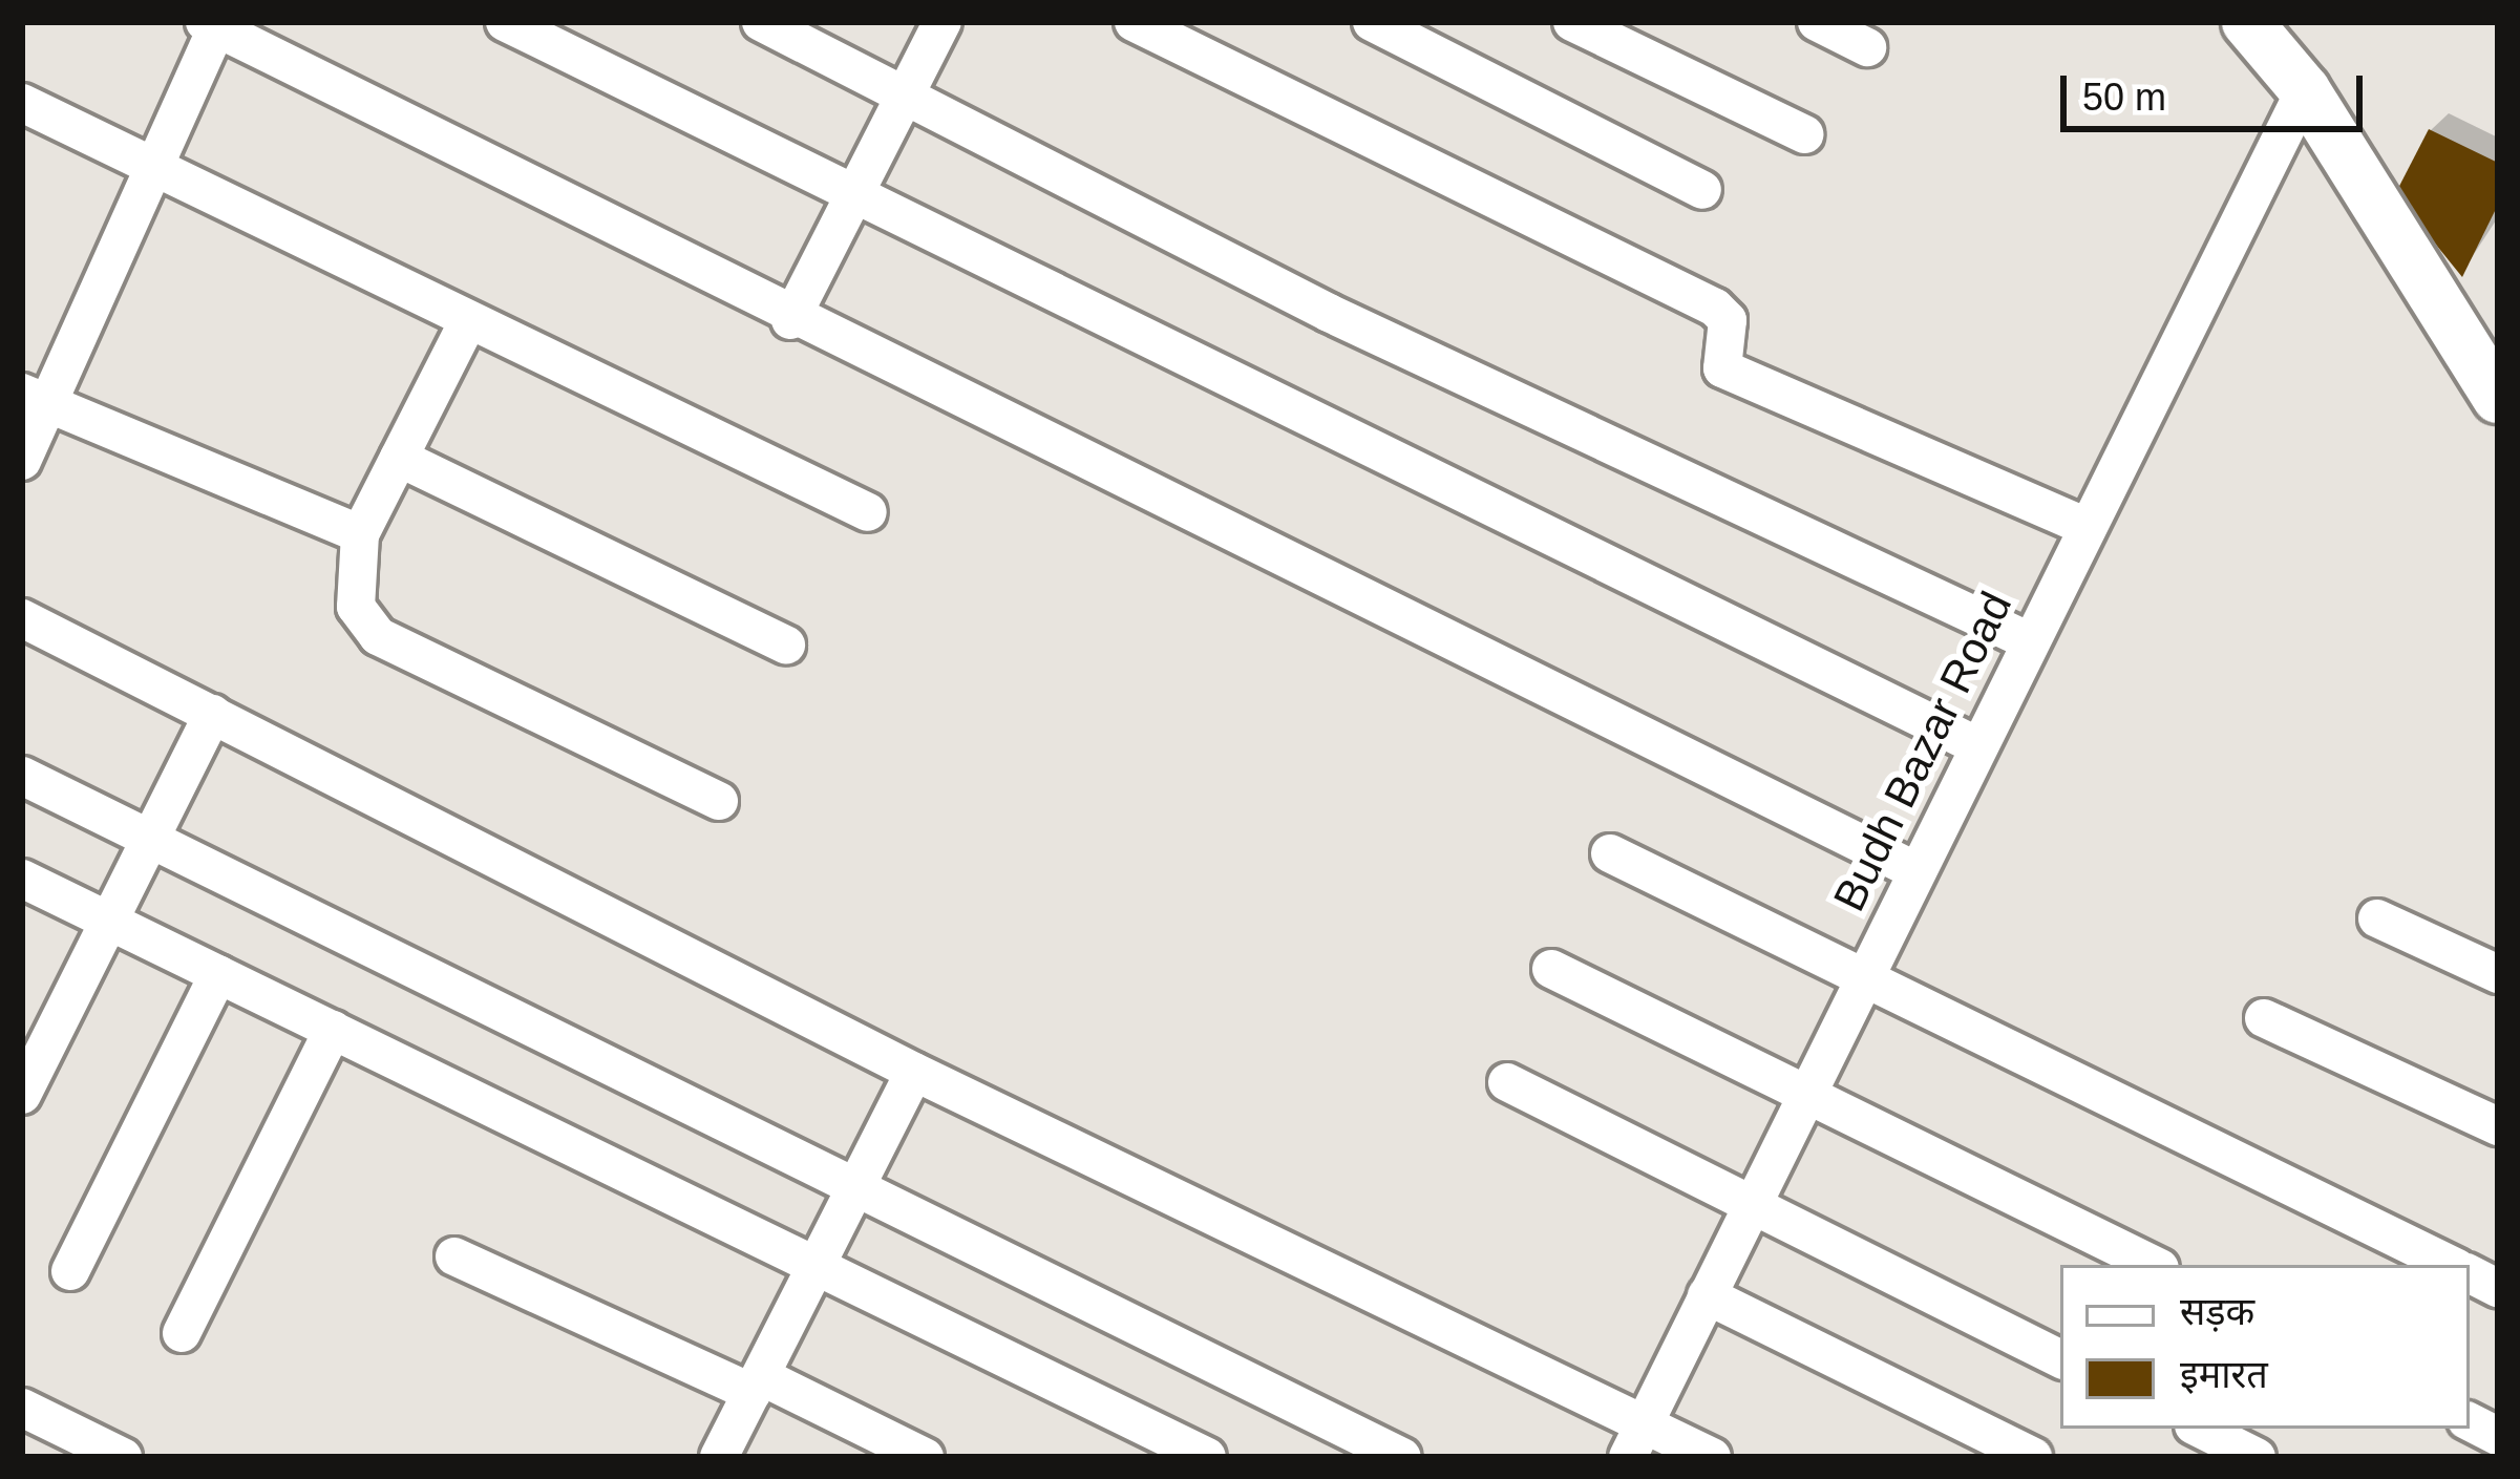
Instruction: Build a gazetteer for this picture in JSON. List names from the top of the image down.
{
  "streets": {
    "street": ["Budh Bazar Road"]
  },
  "legend": ["सड़क", "इमारत"],
  "scale_bar": "50 m"
}
